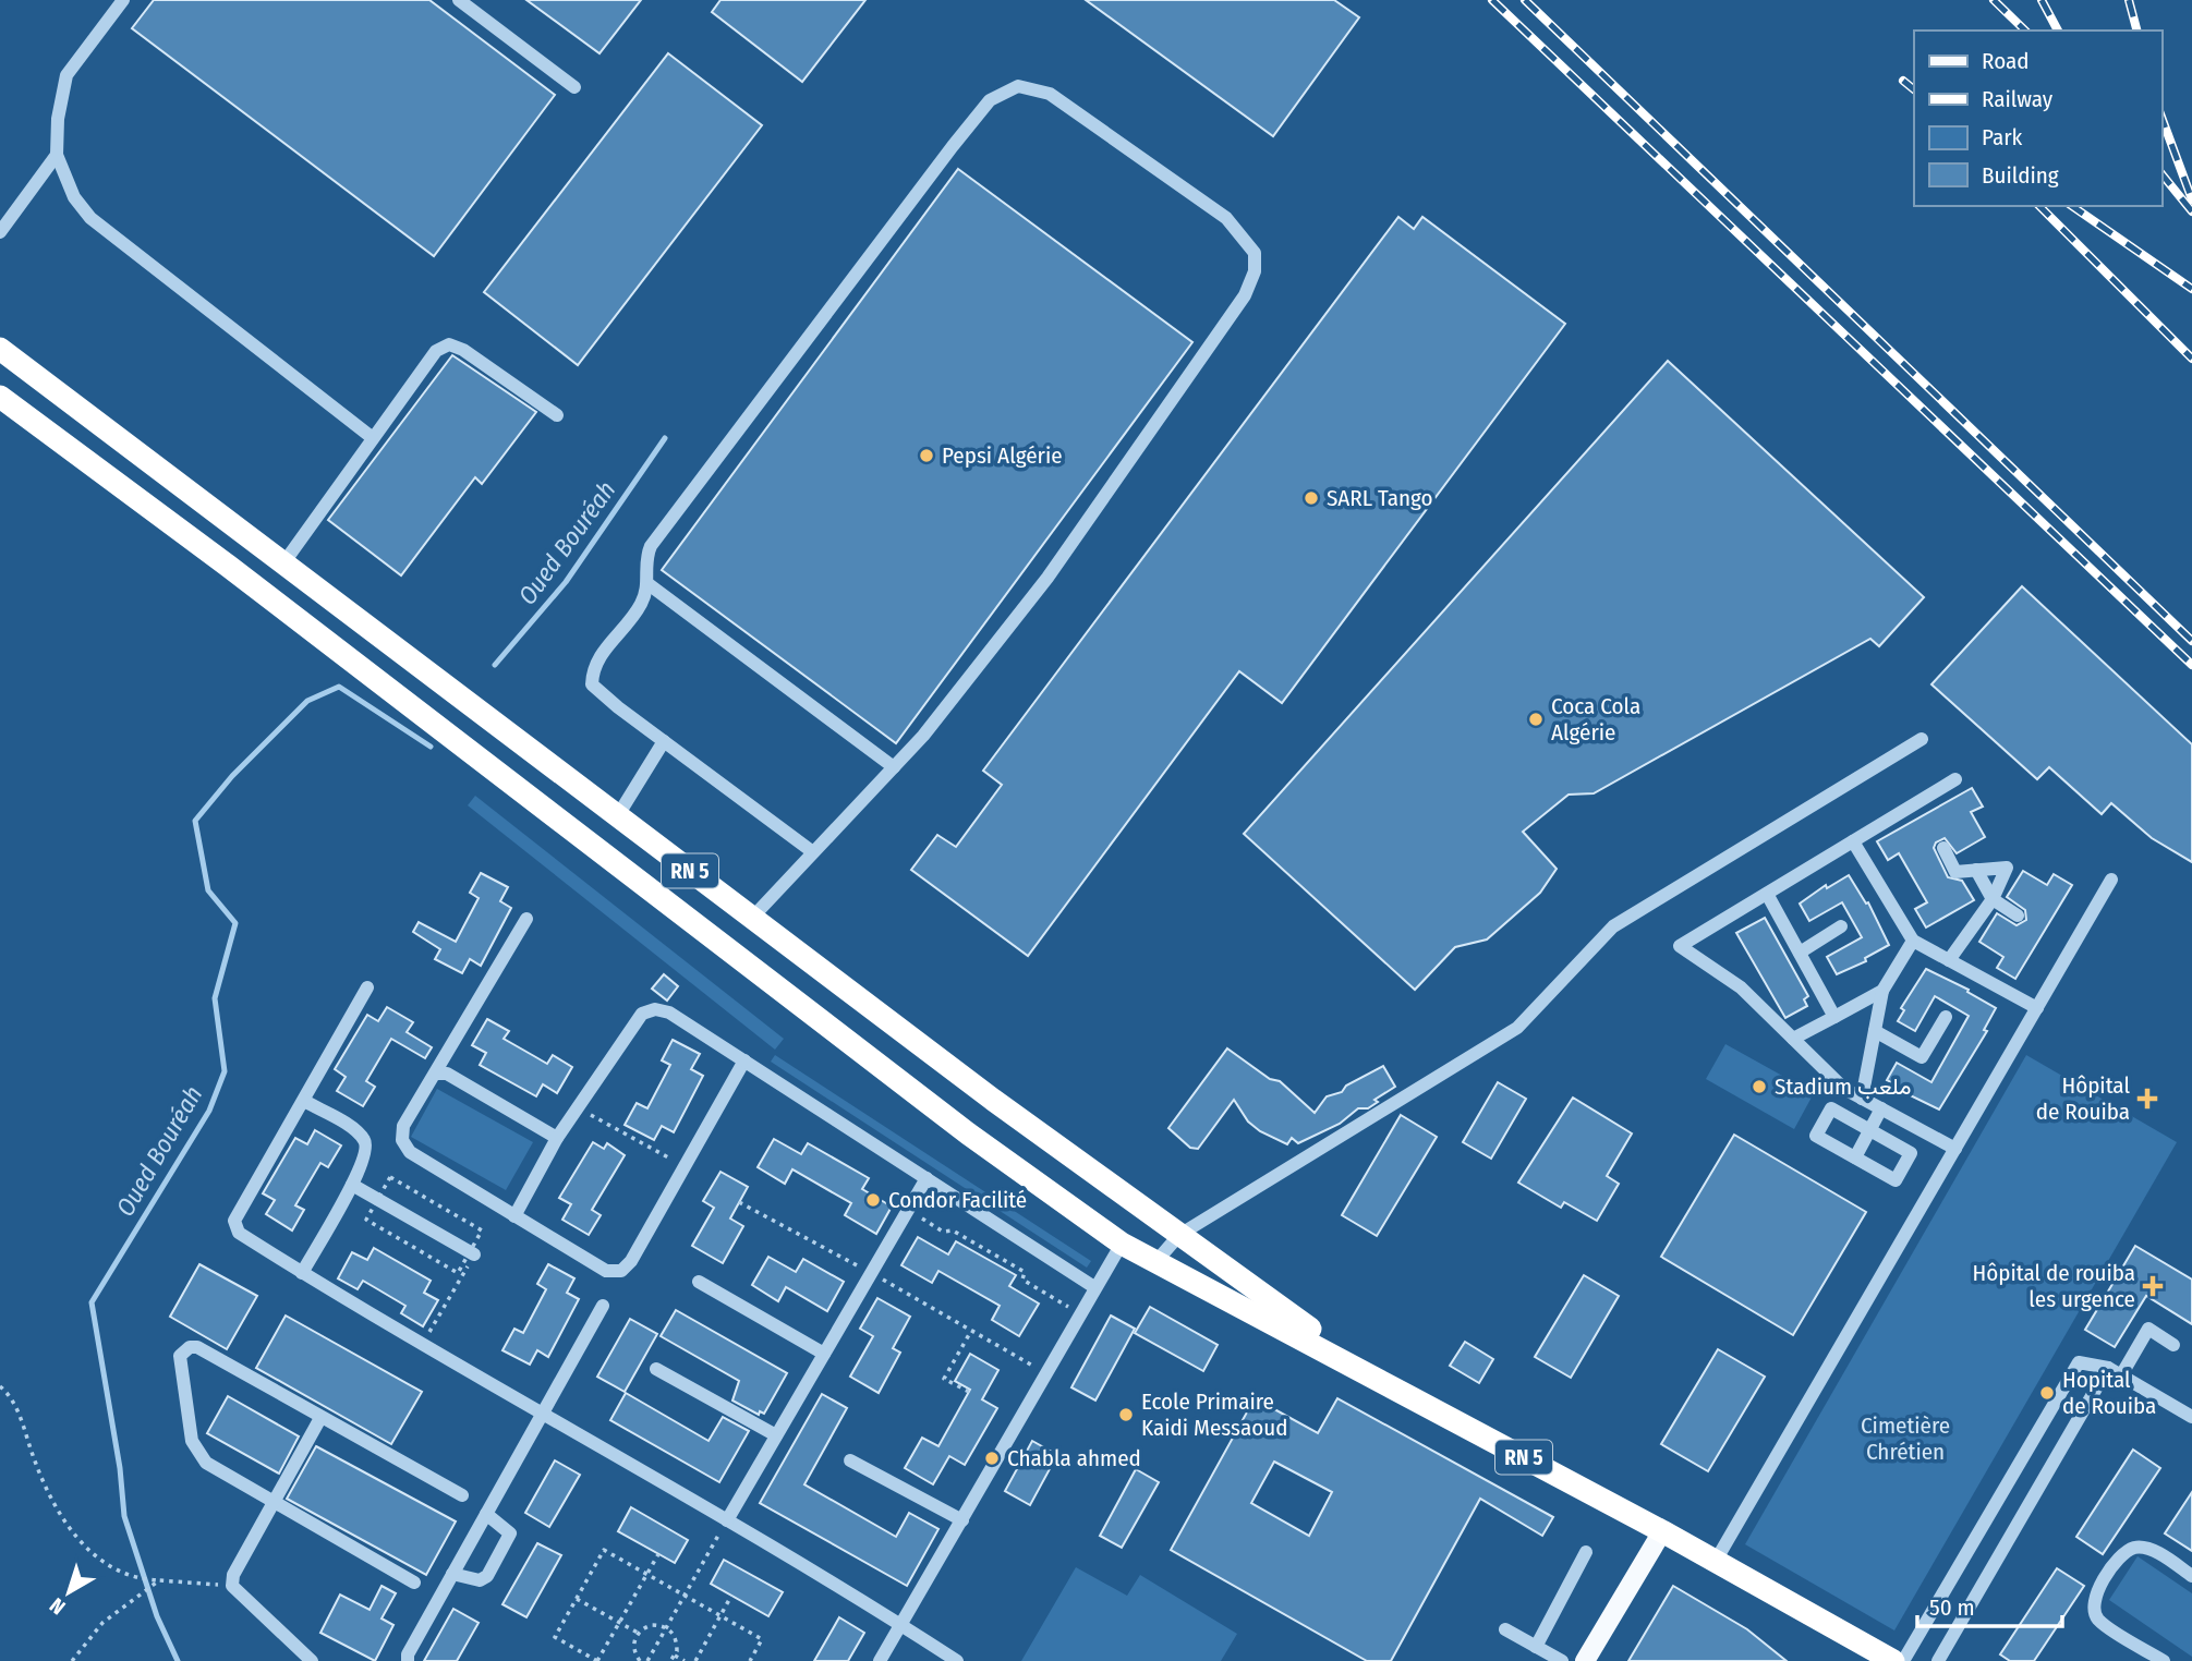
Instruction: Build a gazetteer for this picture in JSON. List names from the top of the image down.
{
  "streets": {
    "highway": ["RN 5"]
  },
  "water": ["Oued Bouréah"],
  "parks": ["Cimetière Chrétien"],
  "places": {
    "other": [
      "Pepsi Algérie",
      "SARL Tango",
      "Coca Cola Algérie",
      "Stadium ملعب",
      "Condor Facilité",
      "Hopital de Rouiba",
      "Ecole Primaire Kaidi Messaoud",
      "Chabla ahmed"
    ],
    "health": ["Hôpital de Rouiba", "Hôpital de rouiba les urgence"]
  },
  "legend": [
    "Road",
    "Railway",
    "Park",
    "Building"
  ],
  "scale_bar": "50 m",
  "north": "bottom left"
}
